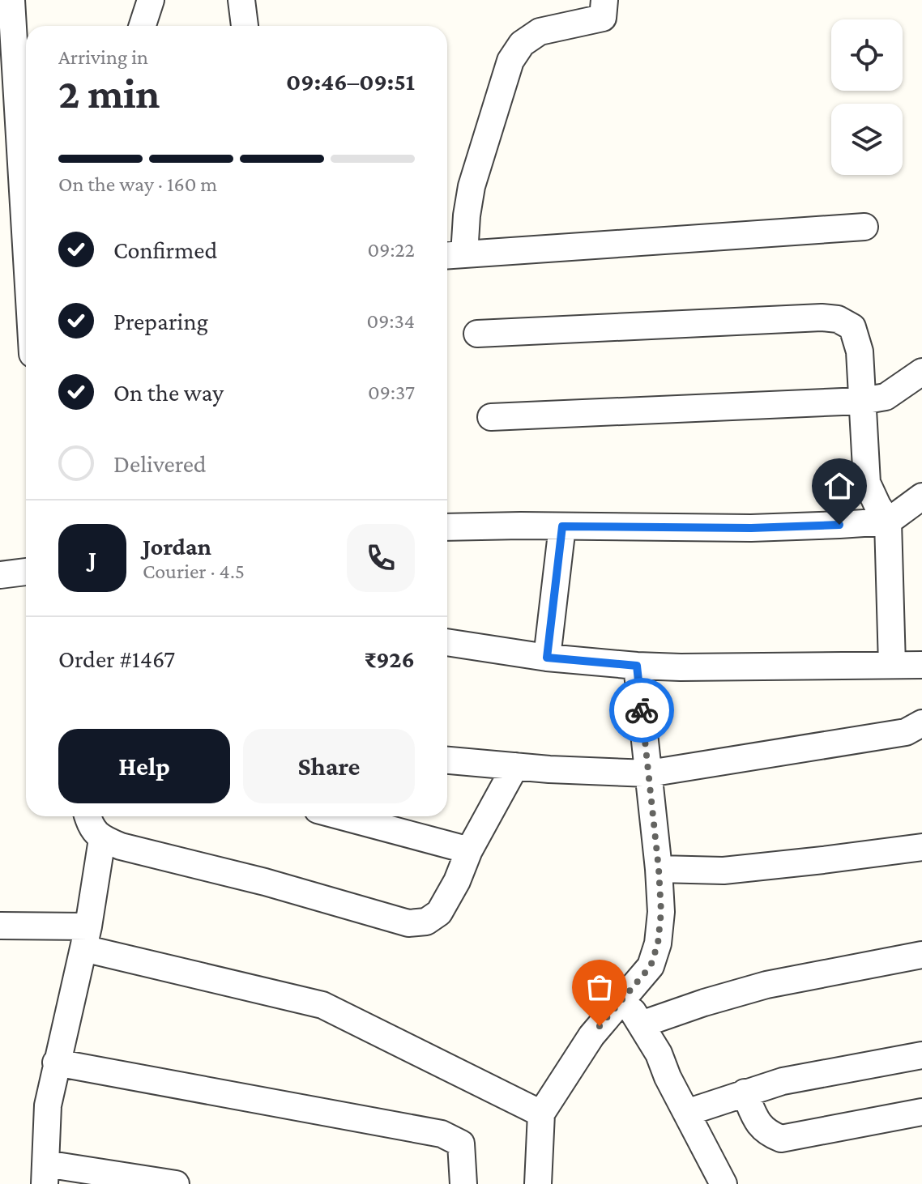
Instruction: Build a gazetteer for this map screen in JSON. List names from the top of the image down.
{
  "page": {
    "heading": ["2 min", "Arriving in", "09:46–09:51"],
    "panel": [
      "Jordan",
      "Courier · 4.5",
      "Order #1467",
      "₹926"
    ],
    "bar": "On the way · 160 m",
    "list": [
      ["Confirmed", "09:22"],
      ["Preparing", "09:34"],
      ["On the way", "09:37"],
      "Delivered"
    ],
    "round": "J",
    "buttons": ["Help", "Share"]
  }
}
